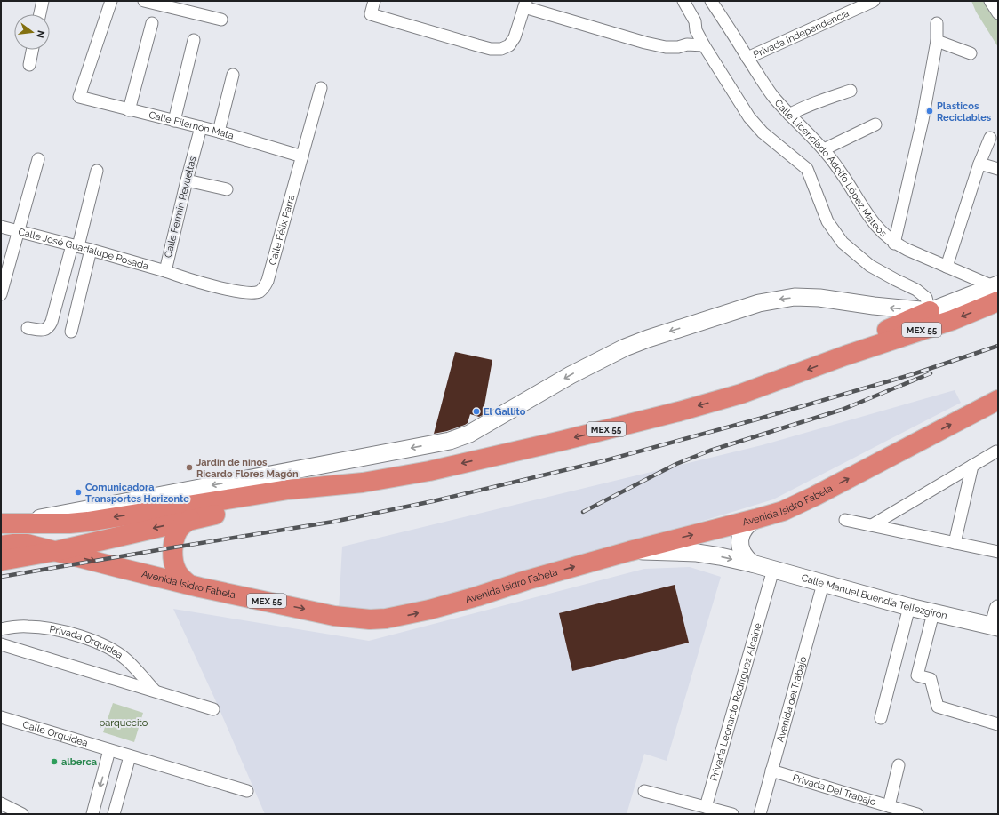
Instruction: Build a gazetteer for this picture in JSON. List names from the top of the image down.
{
  "streets": {
    "highway": ["MEX 55", "Avenida Isidro Fabela"],
    "main road": ["Calle Manuel Buendía Tellezgirón"],
    "street": [
      "Privada Independencia",
      "Calle Filemón Mata",
      "Calle Licenciado Adolfo López Mateos",
      "Calle Fermín Revueltas",
      "Calle Félix Parra",
      "Calle José Guadalupe Posada",
      "Privada Orquídea",
      "Avenida del Trabajo",
      "Privada Leonardo Rodríguez Alcaine",
      "Calle Orquidea",
      "Privada Del Trabajo"
    ]
  },
  "crossings": [
    ["Privada Independencia", "Calle Licenciado Adolfo López Mateos"],
    ["Calle Filemón Mata", "Calle Fermín Revueltas"],
    ["Calle Filemón Mata", "Calle Félix Parra"],
    ["Calle Licenciado Adolfo López Mateos", "MEX 55"],
    ["Calle Fermín Revueltas", "Calle Félix Parra"],
    ["Calle Fermín Revueltas", "Calle José Guadalupe Posada"],
    ["Avenida Isidro Fabela", "Calle Manuel Buendía Tellezgirón"],
    ["Calle Manuel Buendía Tellezgirón", "Avenida del Trabajo"],
    ["Calle Manuel Buendía Tellezgirón", "Privada Leonardo Rodríguez Alcaine"],
    ["Avenida del Trabajo", "Privada Del Trabajo"]
  ],
  "parks": ["parquecito"],
  "places": [
    "Plasticos Reciclables",
    "El Gallito",
    "Jardin de niños Ricardo Flores Magón",
    "Comunicadora Transportes Horizonte",
    "alberca"
  ],
  "north": "right"
}
